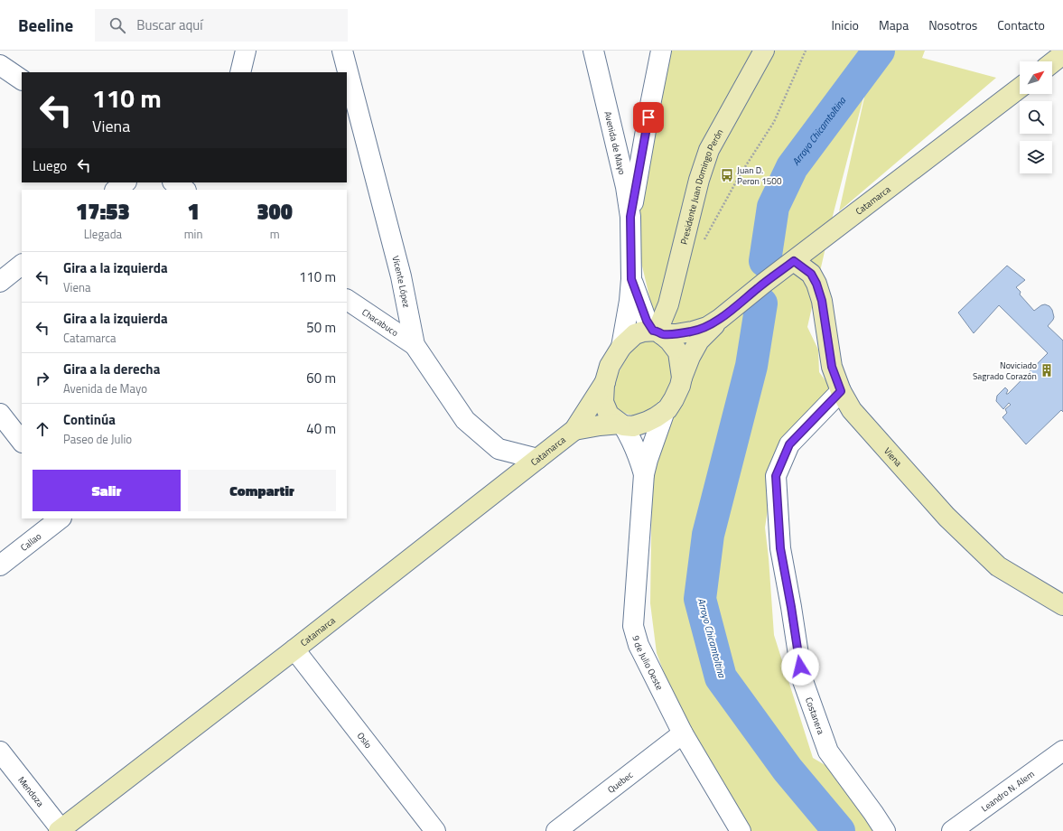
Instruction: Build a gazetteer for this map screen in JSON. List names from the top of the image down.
{
  "streets": {
    "street": [
      "Avenida de Mayo",
      "Presidente Juan Domingo Perón",
      "Catamarca",
      "Vicente López",
      "Chacabuco",
      "Viena",
      "Callao",
      "9 de Julio Oeste",
      "Costanera",
      "Oslo",
      "Quebec",
      "Mendoza",
      "Leandro N. Alem"
    ]
  },
  "crossings": [
    ["Avenida de Mayo", "Presidente Juan Domingo Perón"],
    ["Avenida de Mayo", "Catamarca"],
    ["Avenida de Mayo", "9 de Julio Oeste"],
    ["Presidente Juan Domingo Perón", "Catamarca"],
    ["Presidente Juan Domingo Perón", "9 de Julio Oeste"],
    ["Catamarca", "Vicente López"],
    ["Catamarca", "Viena"],
    ["Catamarca", "9 de Julio Oeste"],
    ["Catamarca", "Oslo"],
    ["Catamarca", "Mendoza"],
    ["Vicente López", "Chacabuco"],
    ["Viena", "Costanera"],
    ["9 de Julio Oeste", "Quebec"]
  ],
  "water": ["Arroyo Chicamtoltina"],
  "places": {
    "bus stop": ["Juan D. Peron 1500"],
    "building": ["Noviciado Sagrado Corazón"]
  },
  "north": "top right",
  "page": {
    "header": "Beeline",
    "search": "Buscar aquí",
    "nav": [
      "Inicio",
      "Mapa",
      "Nosotros",
      "Contacto"
    ],
    "turn": ["110 m", "Viena"],
    "then": "Luego",
    "eta": [
      "17:53",
      "Llegada",
      "1",
      "min",
      "300",
      "m"
    ],
    "list": [
      {
        "name": "Gira a la izquierda",
        "note": "Viena",
        "value": "110 m"
      },
      {
        "name": "Gira a la izquierda",
        "note": "Catamarca",
        "value": "50 m"
      },
      {
        "name": "Gira a la derecha",
        "note": "Avenida de Mayo",
        "value": "60 m"
      },
      {
        "name": "Continúa",
        "note": "Paseo de Julio",
        "value": "40 m"
      }
    ],
    "buttons": ["Salir", "Compartir"]
  }
}
